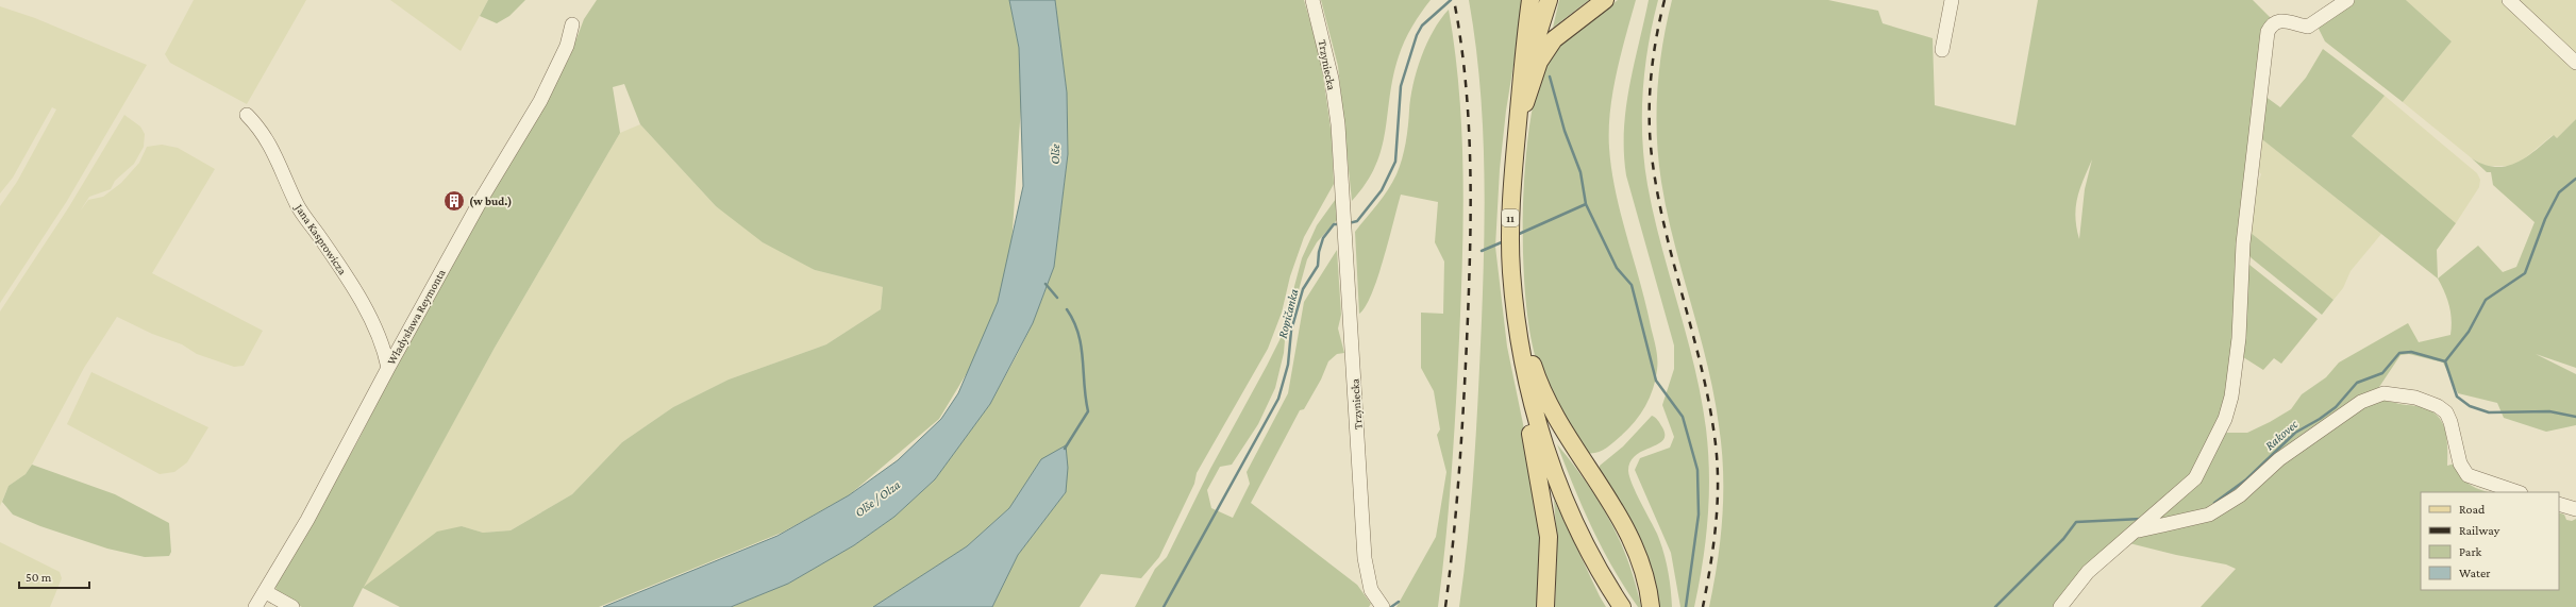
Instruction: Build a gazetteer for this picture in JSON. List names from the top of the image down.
{
  "streets": {
    "main road": ["11"],
    "street": ["Trzyniecka", "Jana Kasprowicza", "Władysława Reymonta"]
  },
  "crossings": [
    ["Jana Kasprowicza", "Władysława Reymonta"]
  ],
  "water": [
    "Olše",
    "Ropičanka",
    "Rakovec",
    "Olše / Olza"
  ],
  "places": {
    "building": ["(w bud.)"]
  },
  "legend": [
    "Road",
    "Railway",
    "Park",
    "Water"
  ],
  "scale_bar": "50 m"
}
